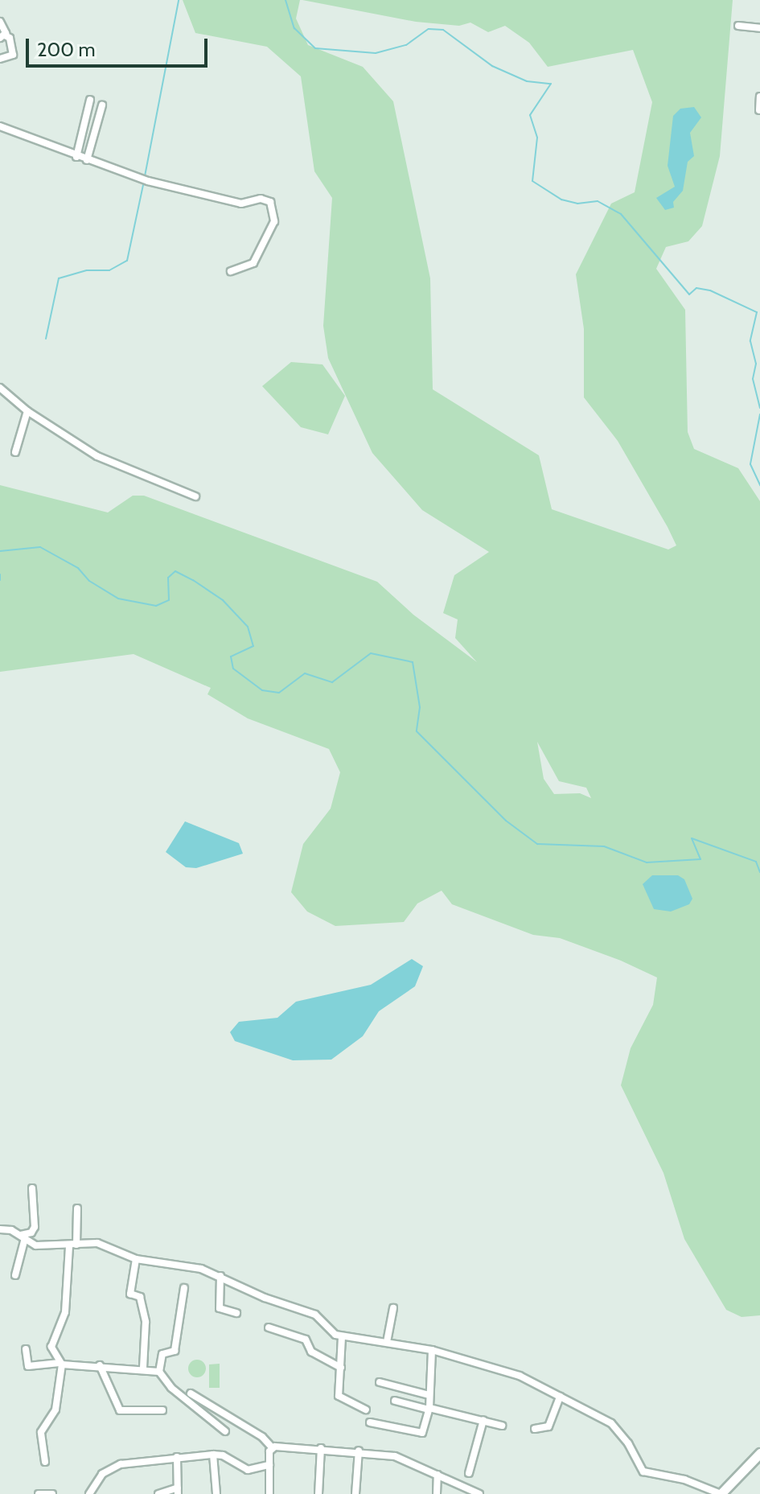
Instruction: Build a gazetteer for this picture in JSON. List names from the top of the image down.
{
  "scale_bar": "200 m"
}
